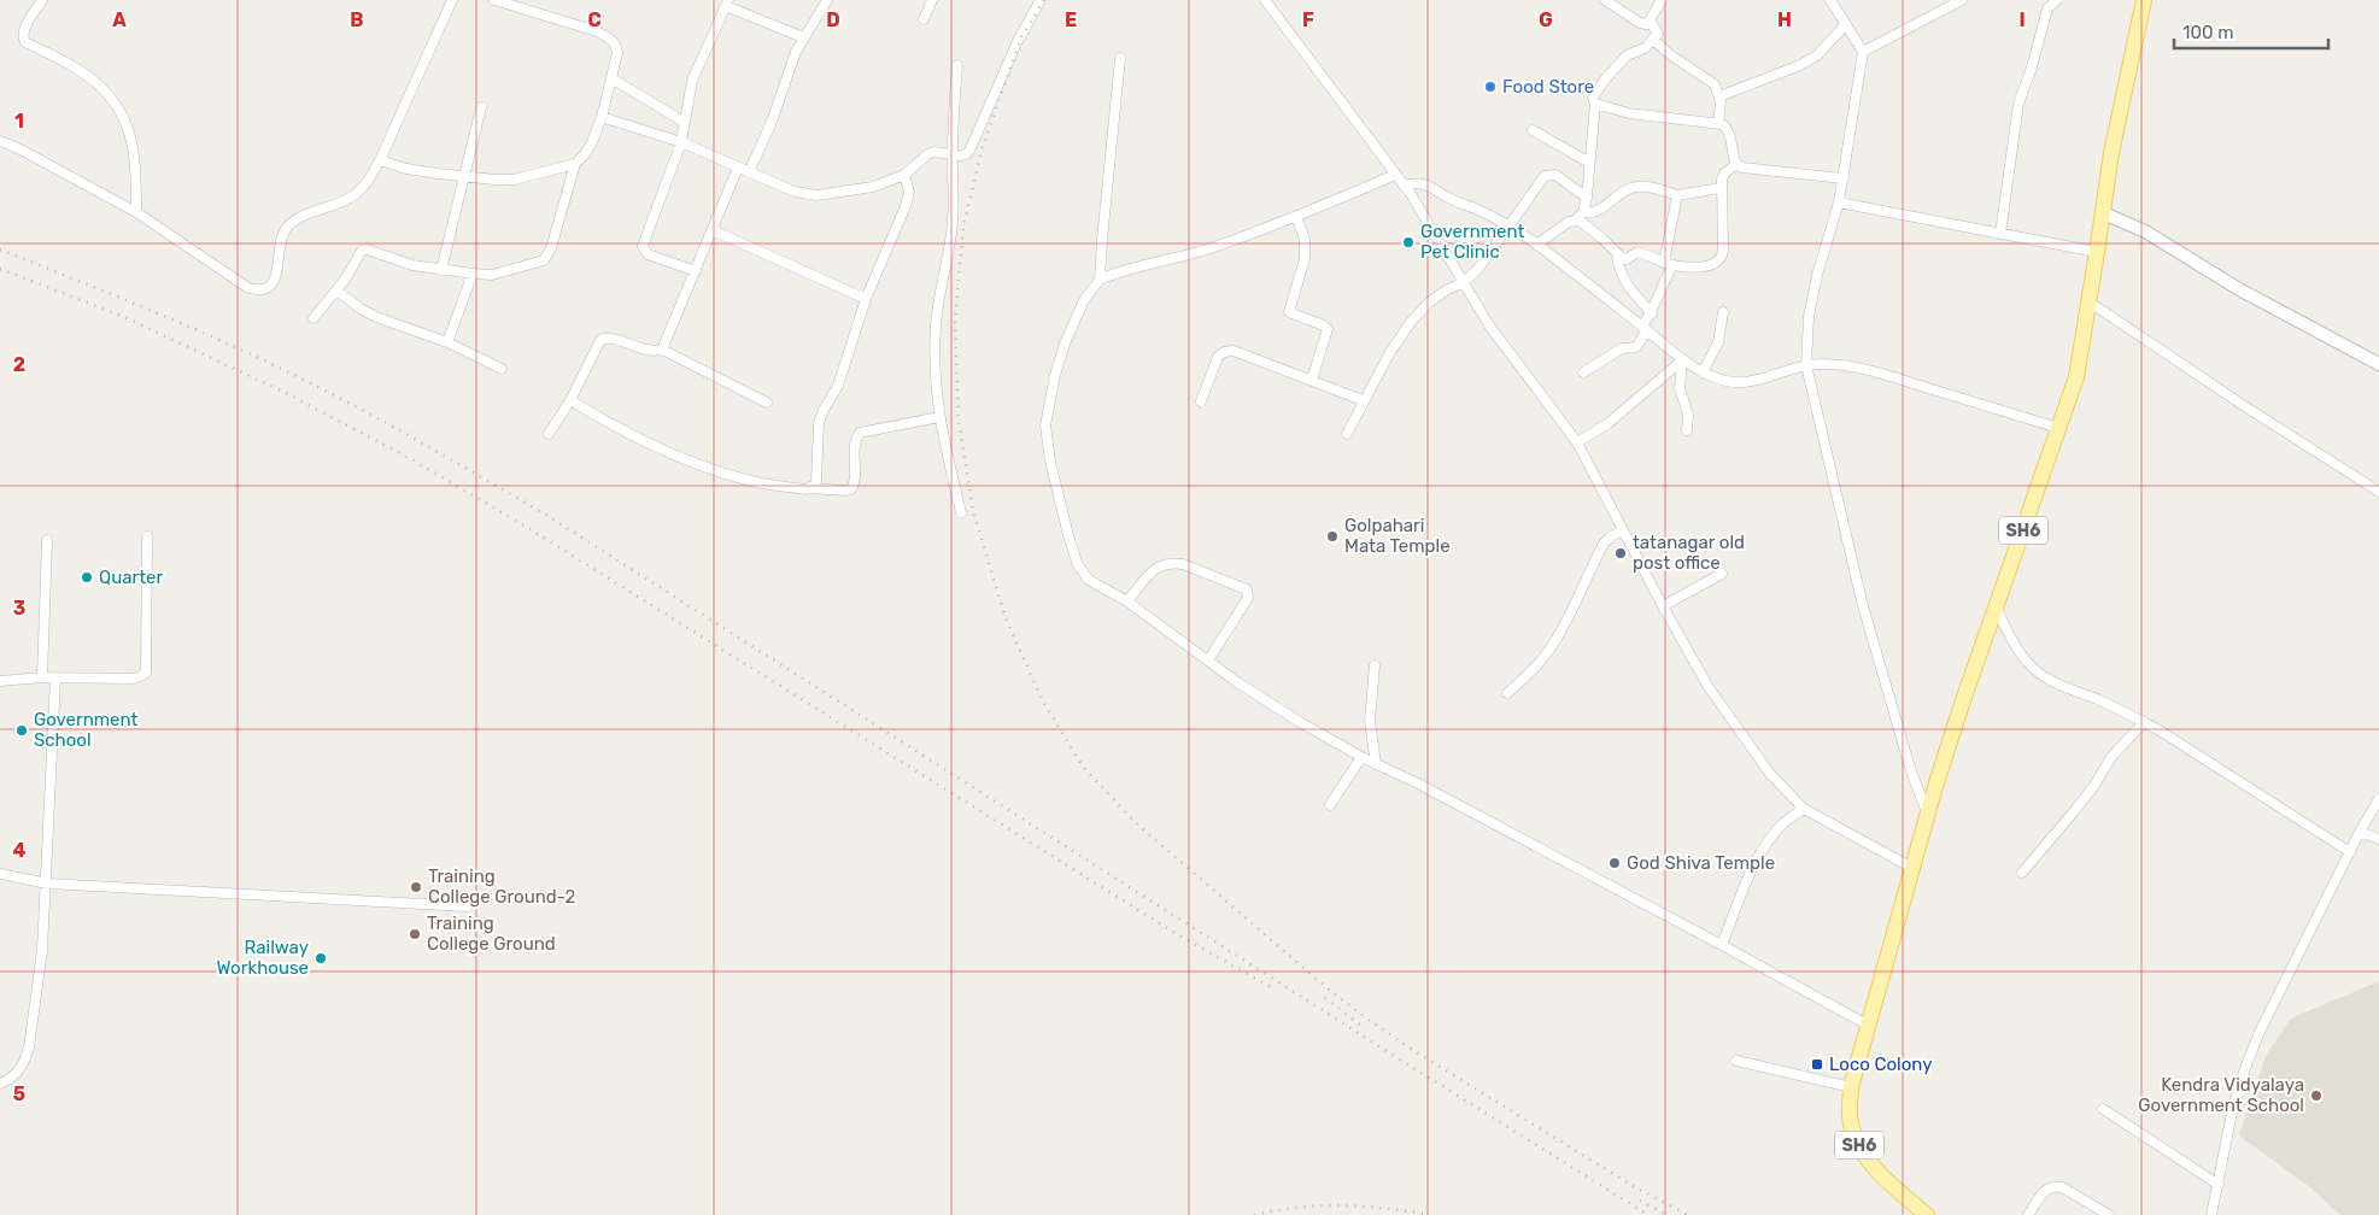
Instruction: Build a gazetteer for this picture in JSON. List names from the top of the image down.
{
  "streets": {
    "main road": ["SH6"]
  },
  "places": {
    "other": [
      "Food Store",
      "Government Pet Clinic",
      "Golpahari Mata Temple",
      "tatanagar old post office",
      "Quarter",
      "Government School",
      "God Shiva Temple",
      "Training College Ground-2",
      "Training College Ground",
      "Railway Workhouse",
      "Kendra Vidyalaya Government School"
    ],
    "transit": ["Loco Colony"]
  },
  "scale_bar": "100 m",
  "grid": {
    "columns": [
      "A",
      "B",
      "C",
      "D",
      "E",
      "F",
      "G",
      "H",
      "I"
    ],
    "rows": [
      "1",
      "2",
      "3",
      "4",
      "5"
    ]
  }
}
